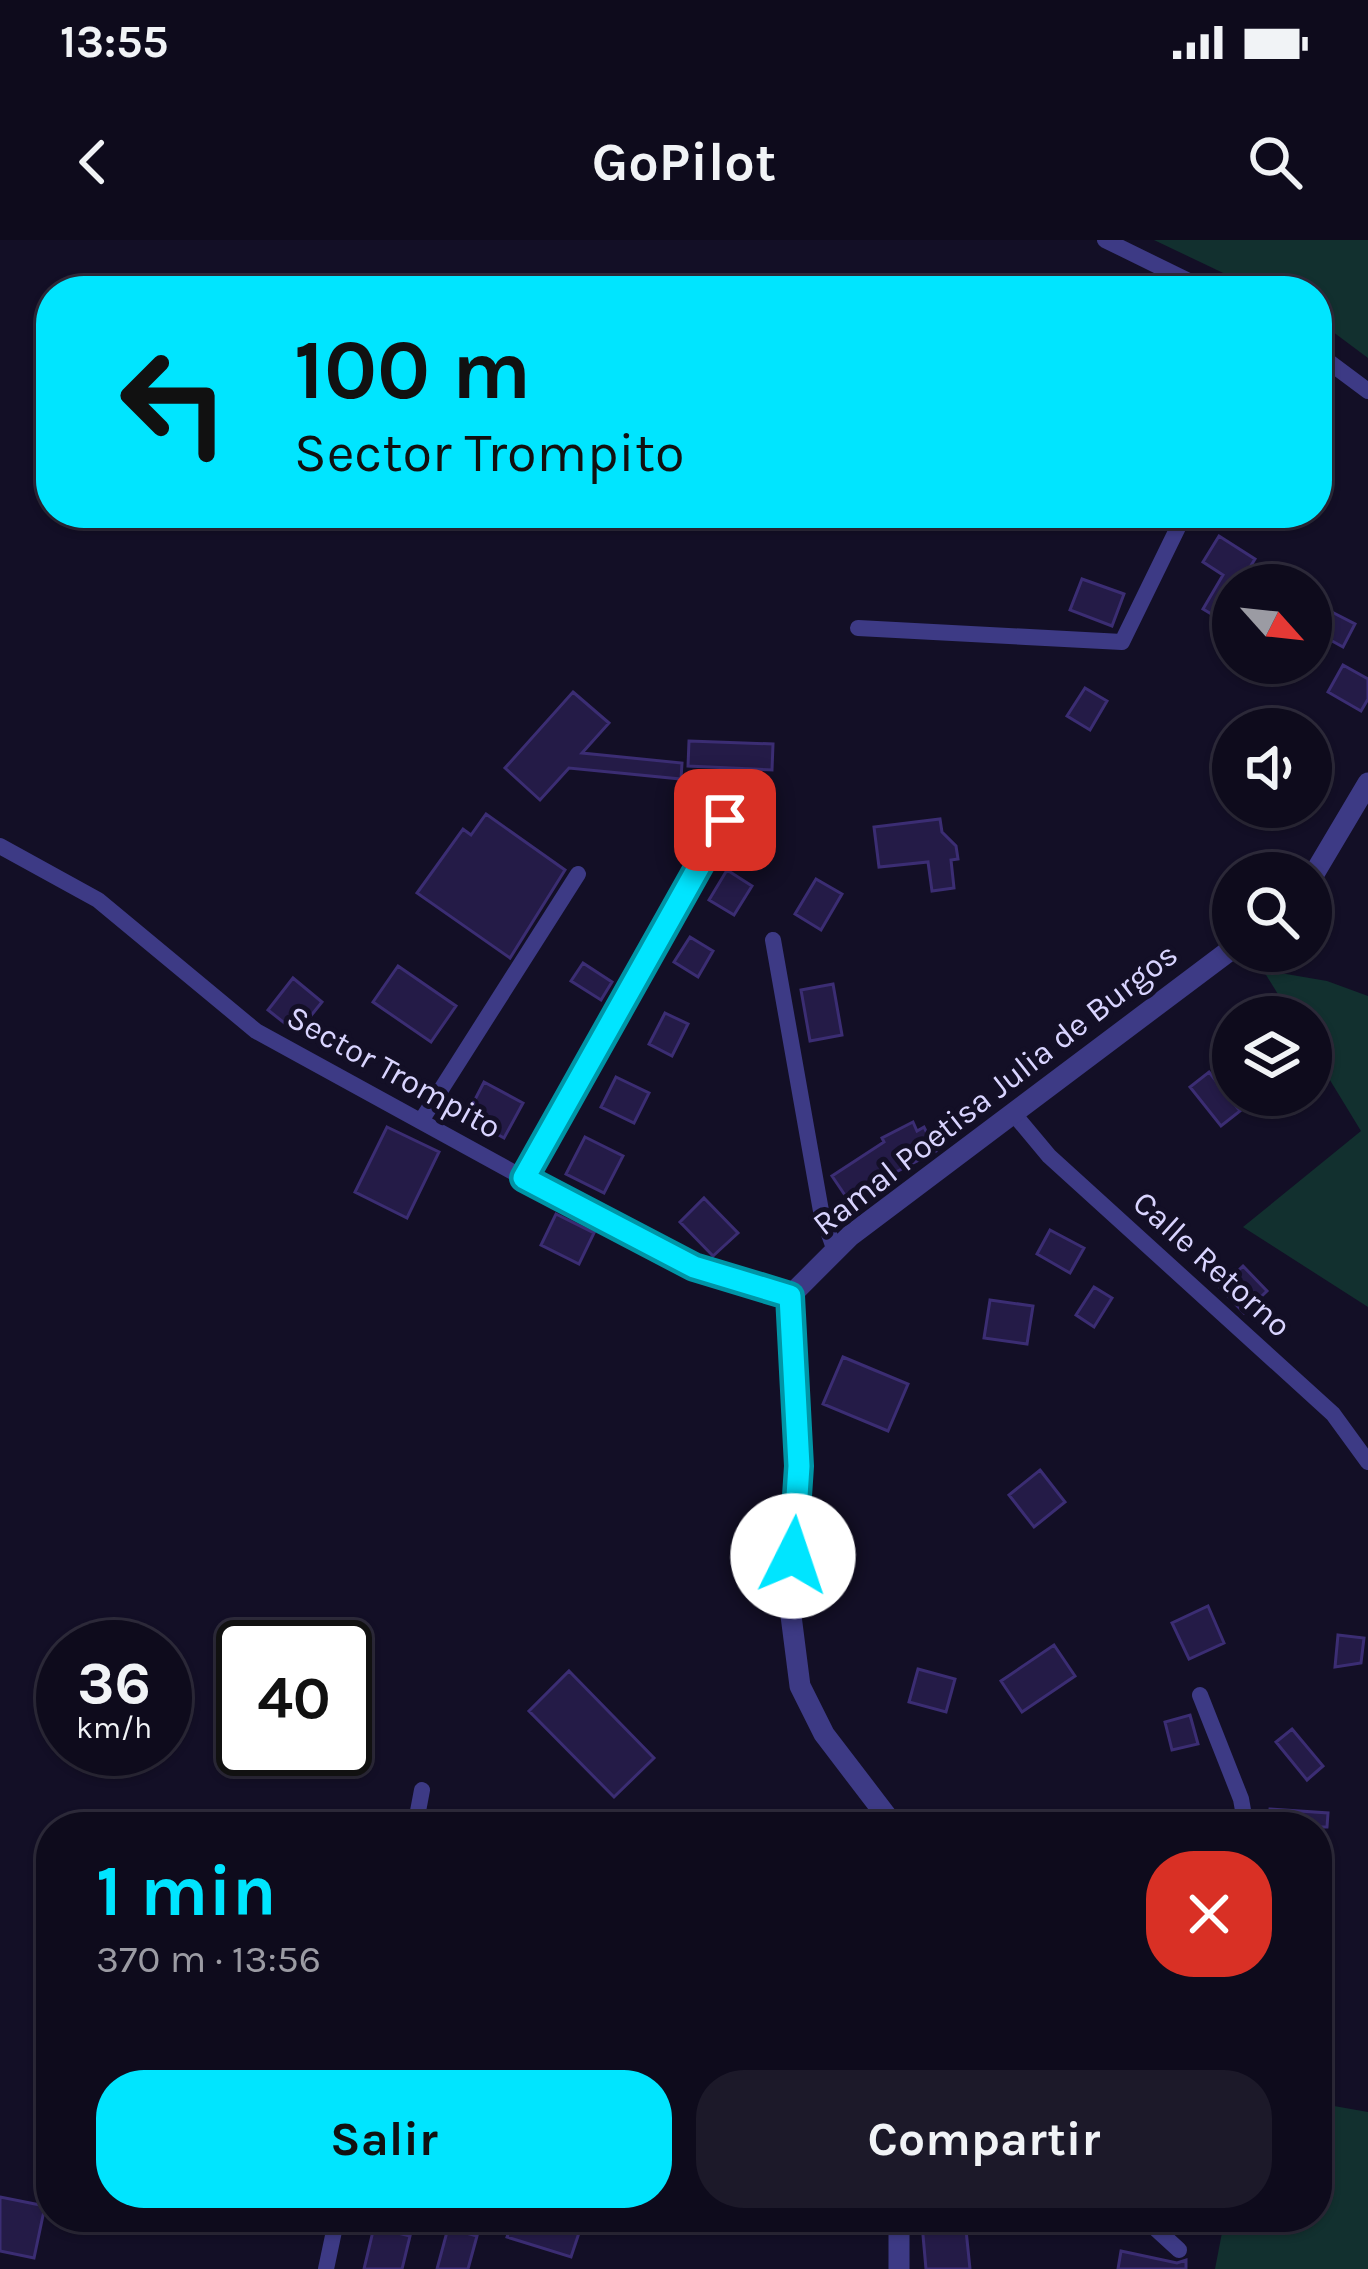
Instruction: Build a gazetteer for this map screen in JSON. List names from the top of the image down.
{
  "streets": {
    "street": ["Sector Trompito", "Ramal Poetisa Julia de Burgos", "Calle Retorno"]
  },
  "crossings": [
    ["Sector Trompito", "Ramal Poetisa Julia de Burgos"],
    ["Ramal Poetisa Julia de Burgos", "Calle Retorno"]
  ],
  "north": "bottom right",
  "page": {
    "status": "13:55",
    "header": "GoPilot",
    "turn": ["100 m", "Sector Trompito"],
    "speed": "36 km/h",
    "limit": "40",
    "heading": ["1 min", "370 m · 13:56"],
    "buttons": ["Salir", "Compartir"]
  }
}
